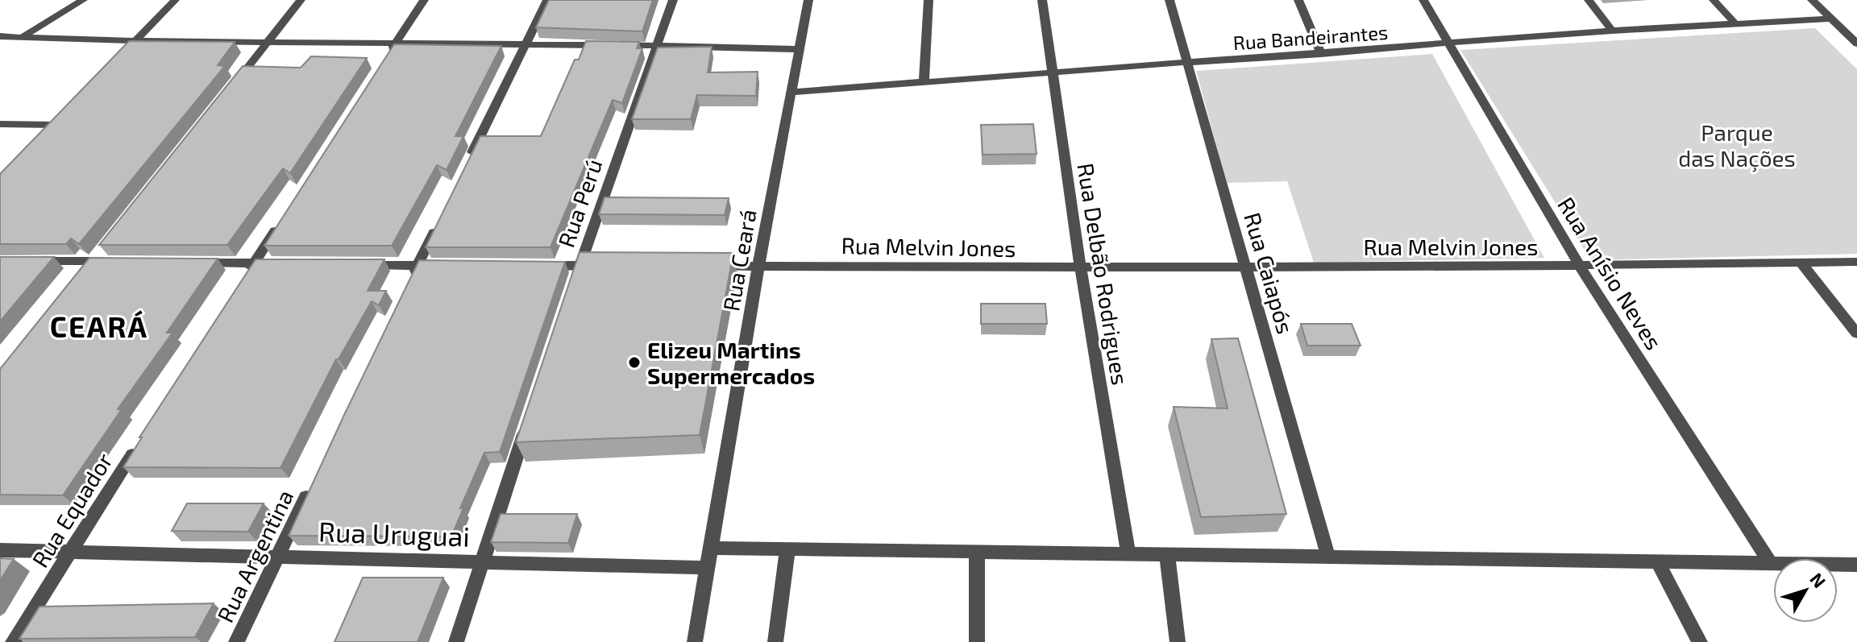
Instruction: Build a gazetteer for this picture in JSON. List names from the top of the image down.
{
  "streets": {
    "street": [
      "Rua Bandeirantes",
      "Rua Perú",
      "Rua Melvin Jones",
      "Rua Ceará",
      "Rua Caiapós",
      "Rua Anísio Neves",
      "Rua Delbão Rodrigues",
      "Rua Equador",
      "Rua Uruguai",
      "Rua Argentina"
    ]
  },
  "crossings": [
    ["Rua Bandeirantes", "Rua Ceará"],
    ["Rua Bandeirantes", "Rua Caiapós"],
    ["Rua Bandeirantes", "Rua Anísio Neves"],
    ["Rua Bandeirantes", "Rua Delbão Rodrigues"],
    ["Rua Melvin Jones", "Rua Ceará"],
    ["Rua Melvin Jones", "Rua Caiapós"],
    ["Rua Melvin Jones", "Rua Anísio Neves"],
    ["Rua Melvin Jones", "Rua Delbão Rodrigues"],
    ["Rua Ceará", "Rua Uruguai"],
    ["Rua Equador", "Rua Uruguai"],
    ["Rua Uruguai", "Rua Argentina"]
  ],
  "districts": ["CEARÁ"],
  "parks": ["Parque das Nações"],
  "places": ["Elizeu Martins Supermercados"],
  "north": "top right"
}
